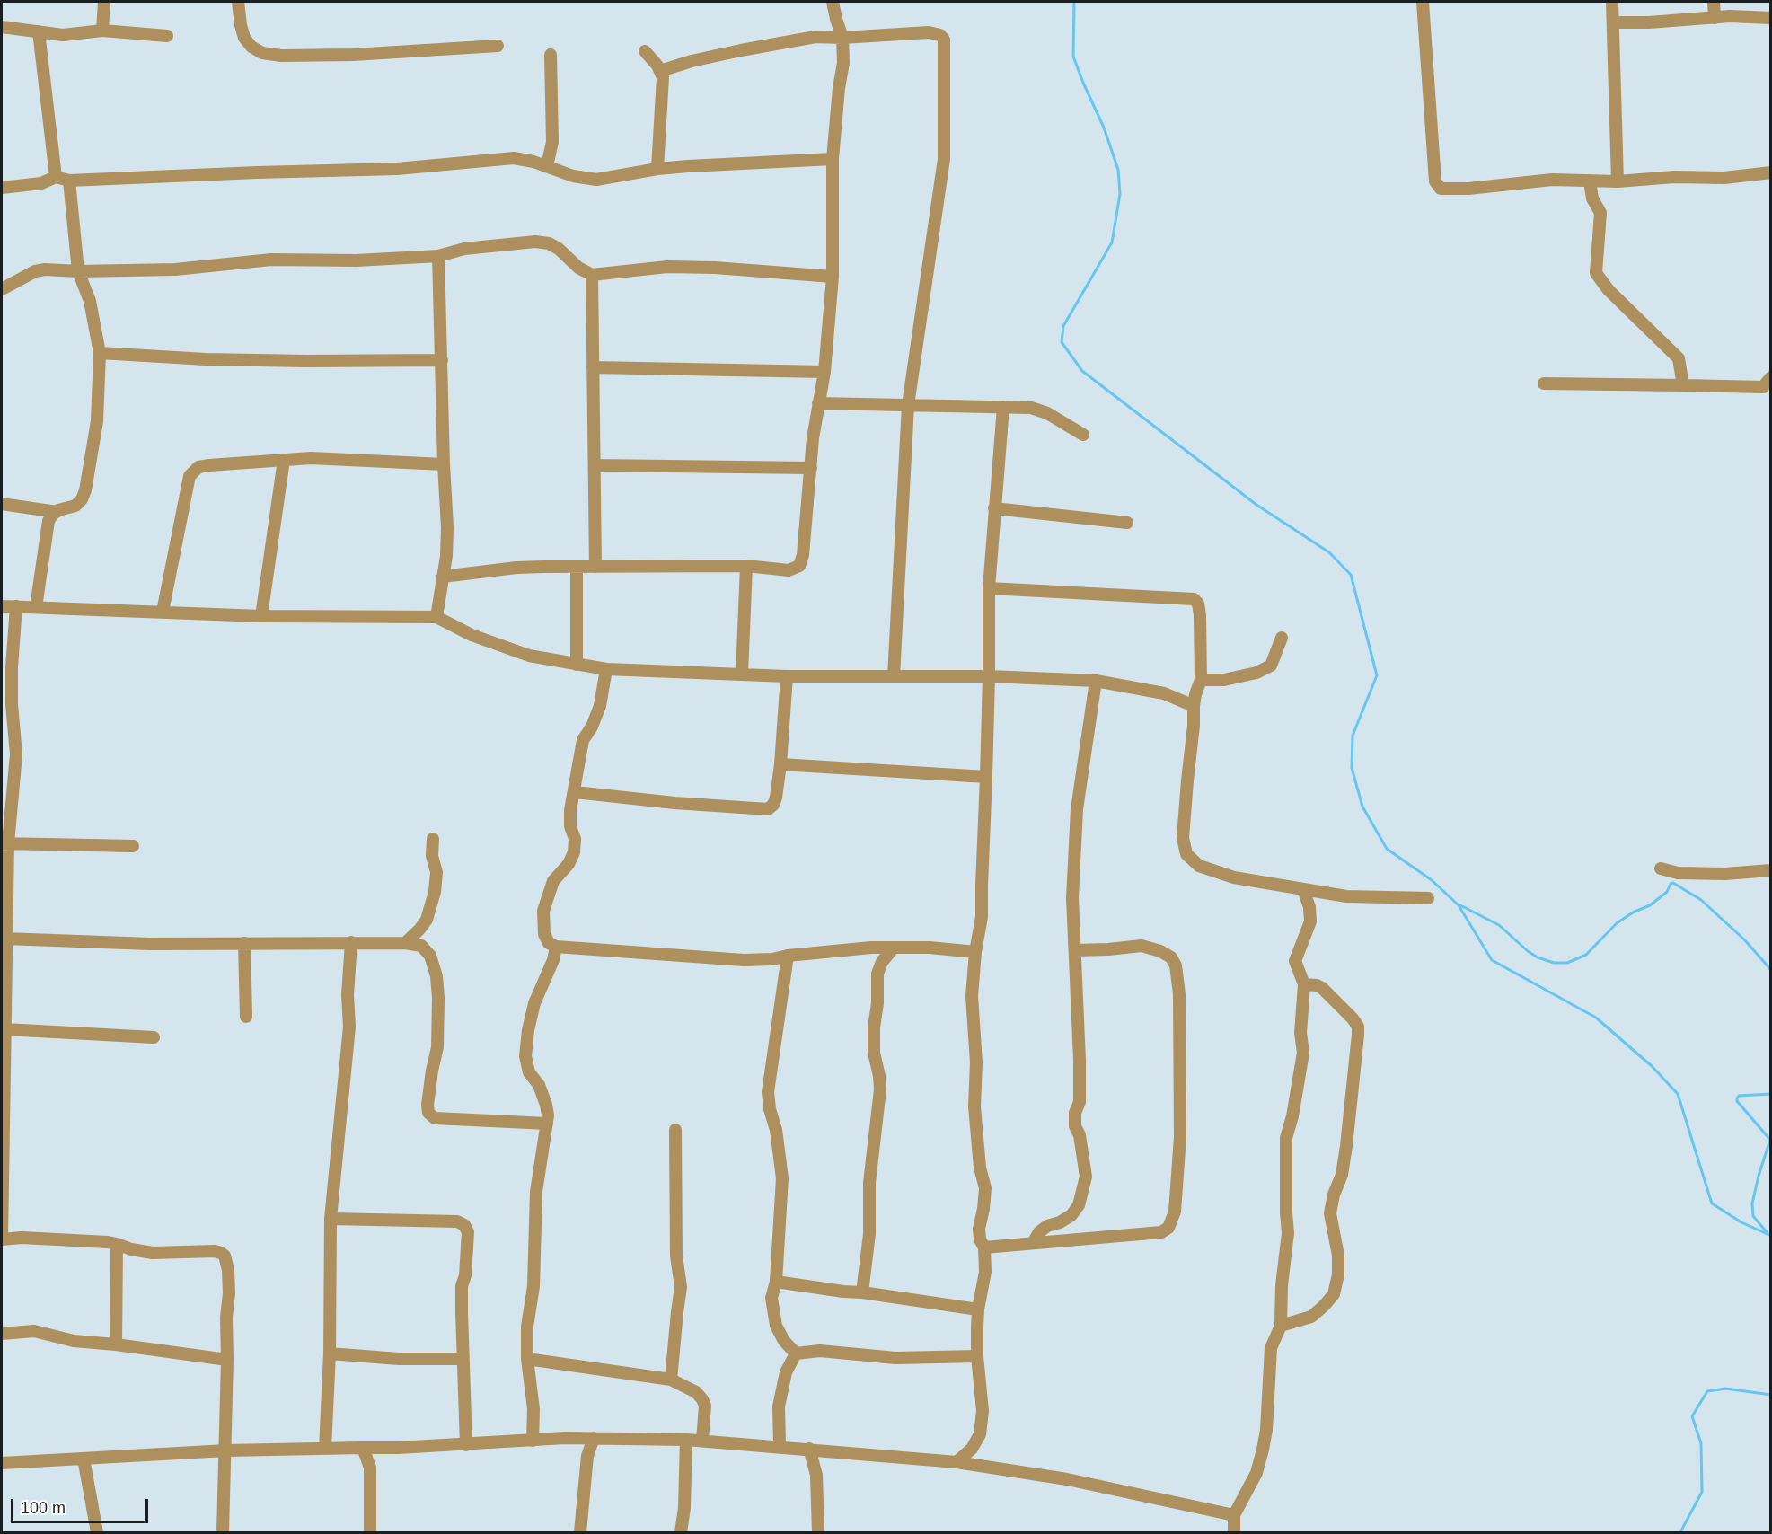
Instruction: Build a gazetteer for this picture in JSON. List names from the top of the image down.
{
  "scale_bar": "100 m"
}
